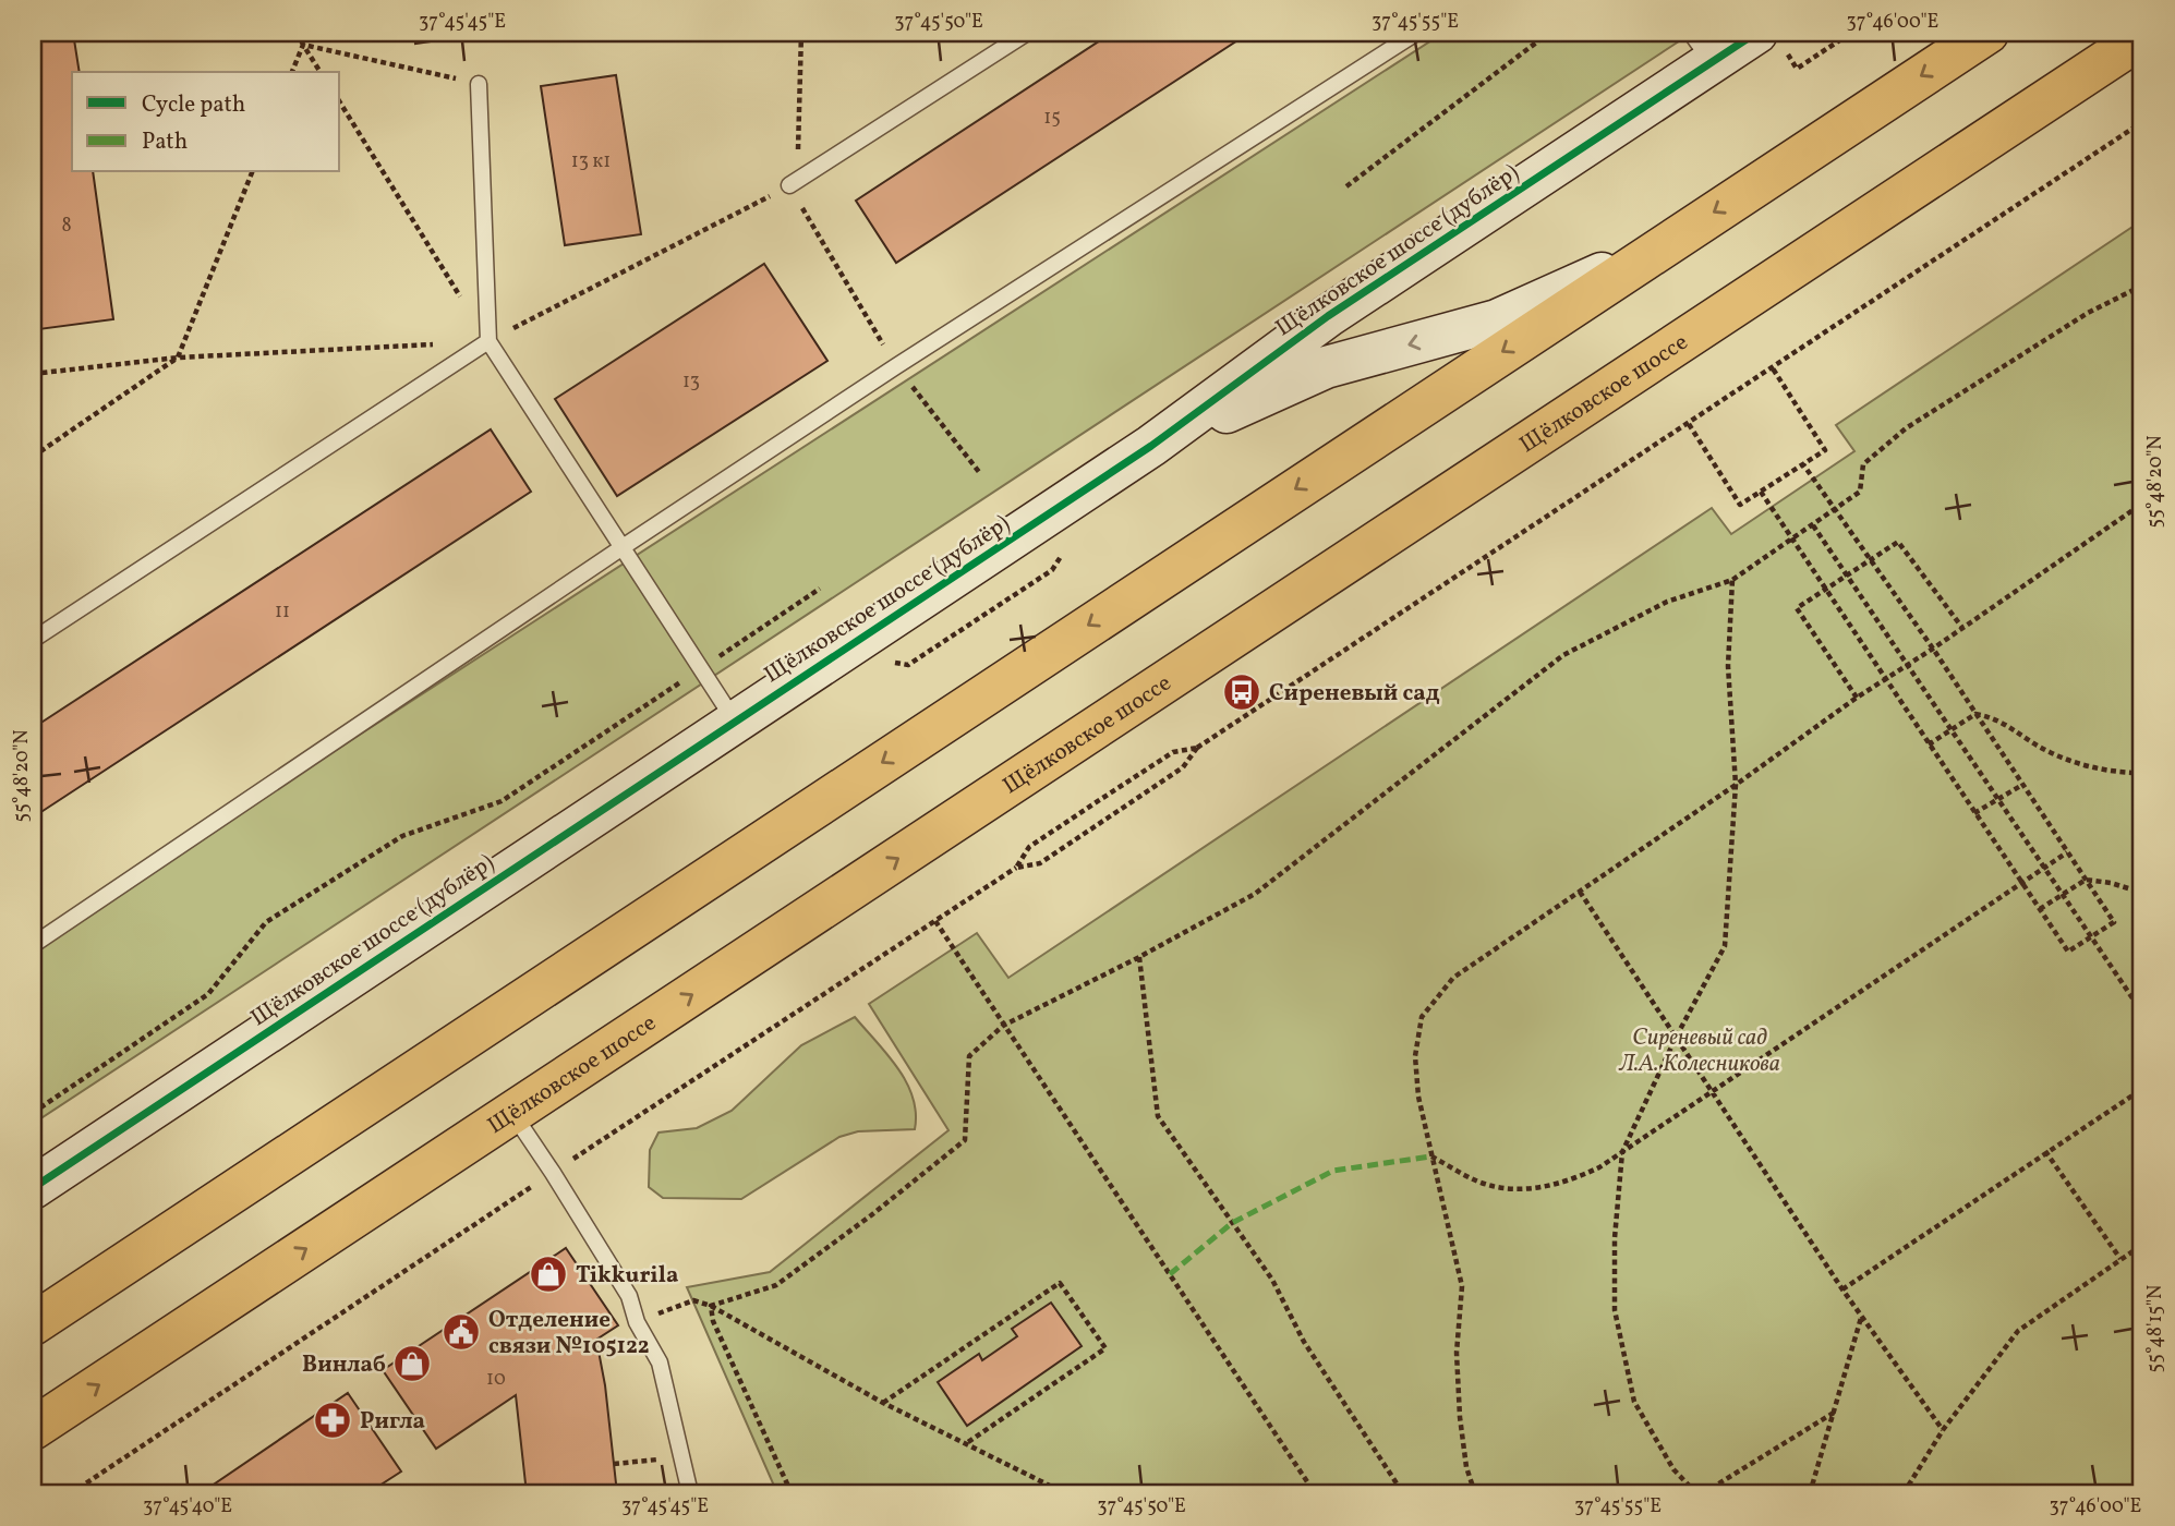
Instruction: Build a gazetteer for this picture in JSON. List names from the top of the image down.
{
  "streets": {
    "main road": ["Щёлковское шоссе"],
    "street": ["Щёлковское шоссе (дублёр)"]
  },
  "parks": ["Сиреневый сад Л.А. Колесникова"],
  "places": {
    "bus stop": ["Сиреневый сад"],
    "shop": ["Tikkurila", "Винлаб"],
    "public building": ["Отделение связи №105122"],
    "pharmacy": ["Ригла"]
  },
  "house_numbers": [
    "15",
    "13 к1",
    "8",
    "13",
    "11",
    "10"
  ],
  "legend": ["Cycle path", "Path"],
  "coordinates": [
    "37°45'45\"E",
    "37°45'50\"E",
    "37°45'55\"E",
    "37°46'00\"E",
    "55°48'20\"N",
    "55°48'15\"N",
    "37°45'40\"E"
  ]
}
